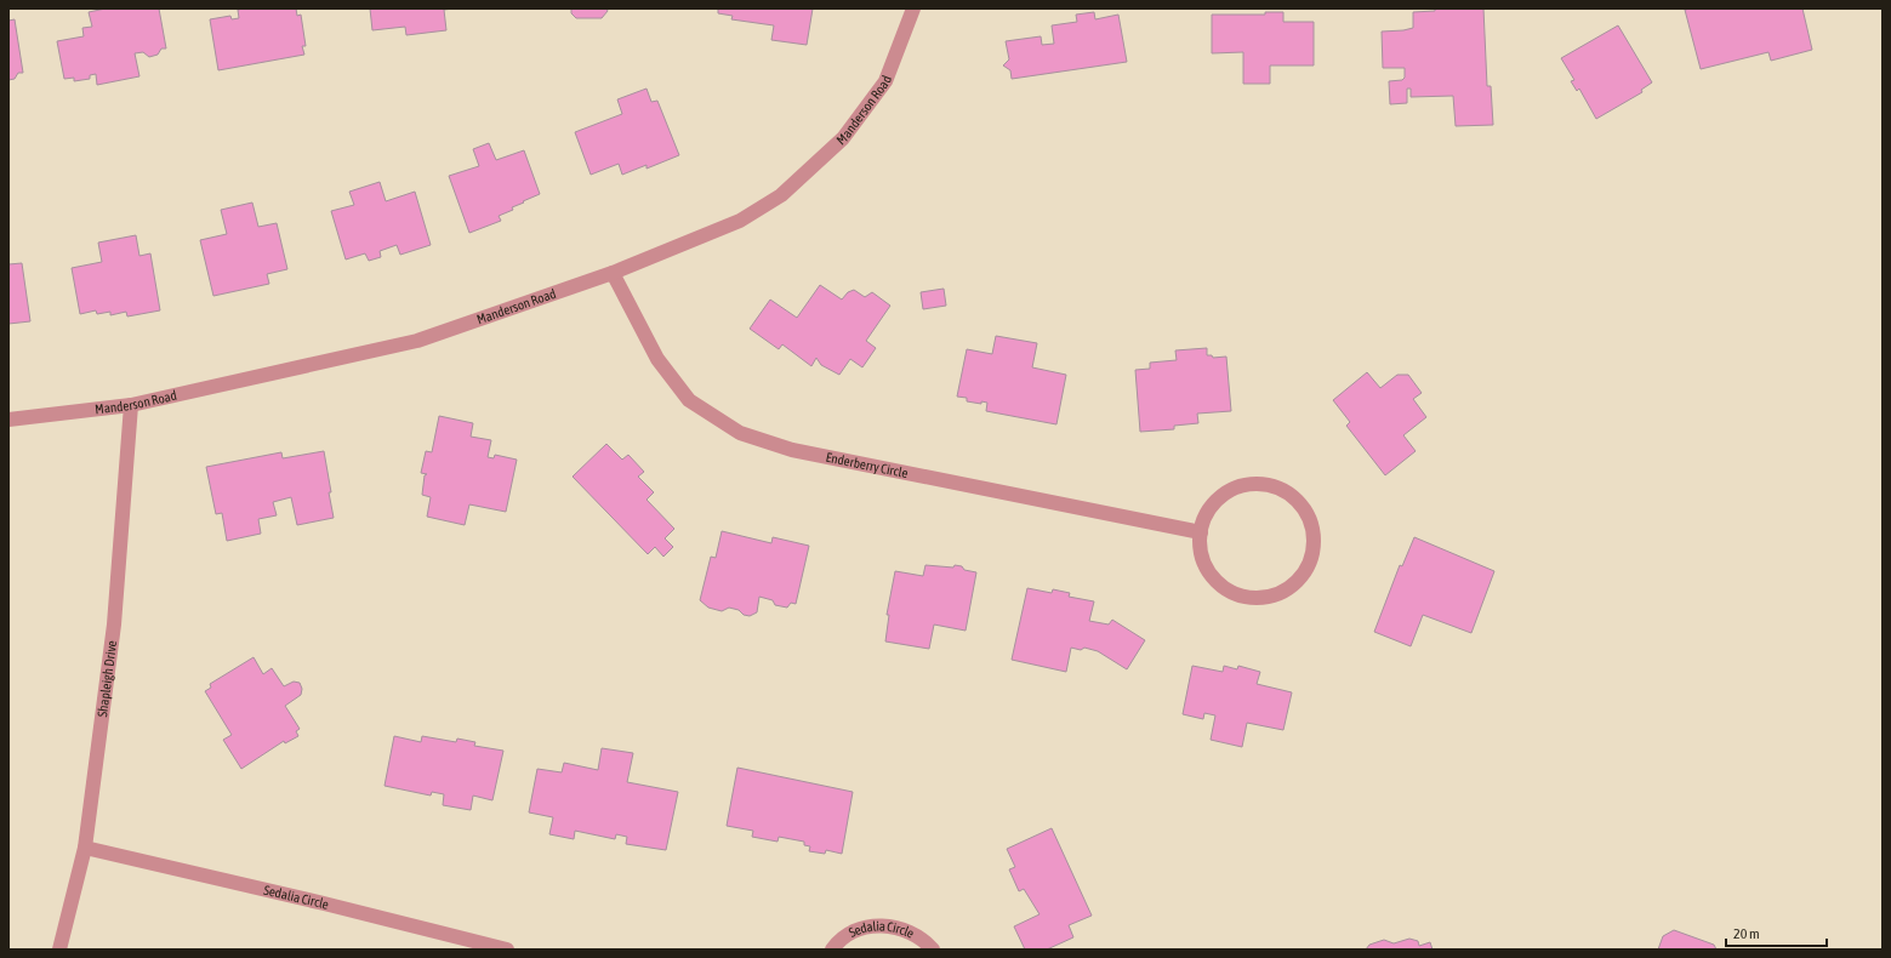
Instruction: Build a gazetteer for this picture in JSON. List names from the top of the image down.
{
  "streets": {
    "street": [
      "Manderson Road",
      "Enderberry Circle",
      "Shapleigh Drive",
      "Sedalia Circle"
    ]
  },
  "crossings": [
    ["Manderson Road", "Enderberry Circle"],
    ["Manderson Road", "Shapleigh Drive"],
    ["Shapleigh Drive", "Sedalia Circle"]
  ],
  "scale_bar": "20 m"
}
